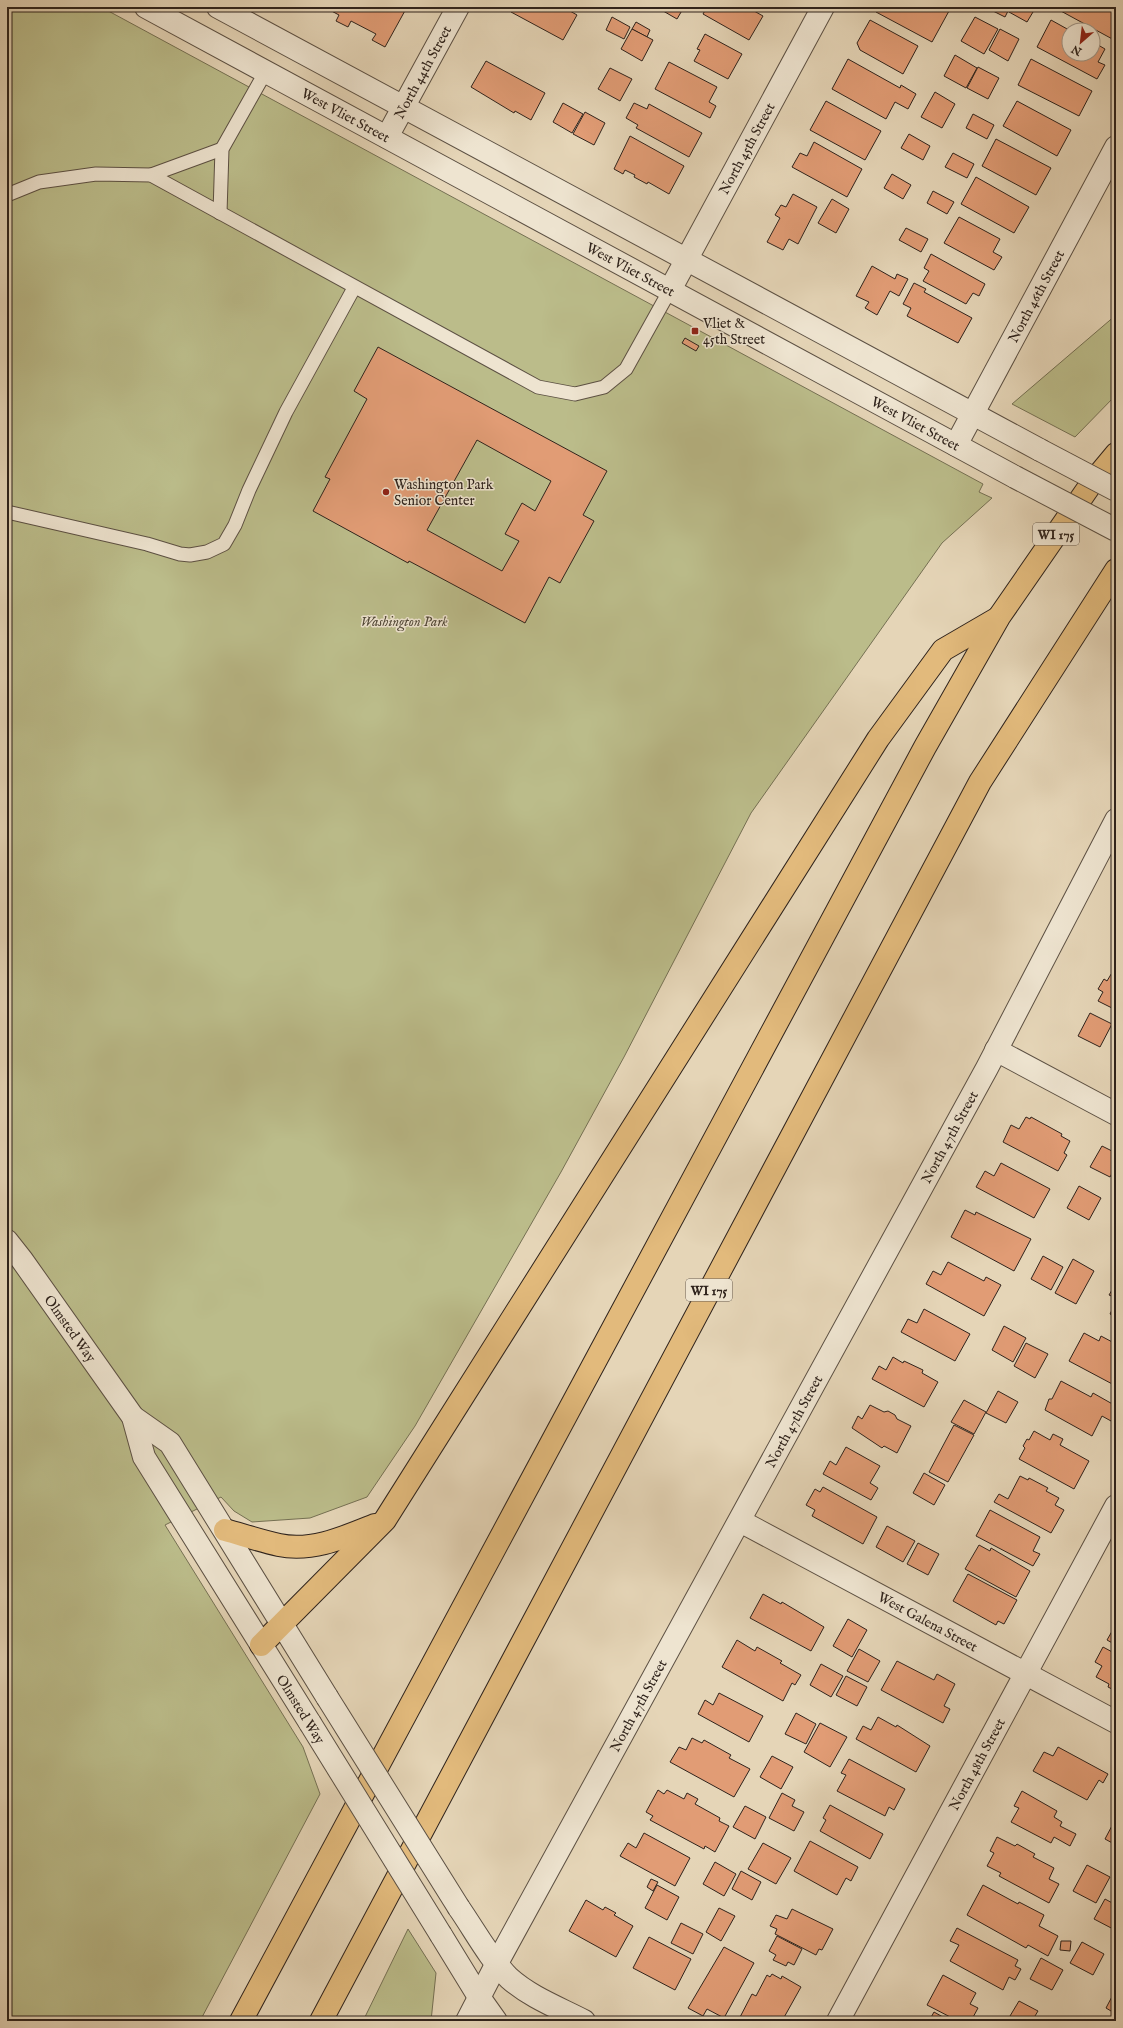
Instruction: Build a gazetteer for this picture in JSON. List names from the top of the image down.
{
  "streets": {
    "highway": ["WI 175"],
    "street": [
      "North 44th Street",
      "West Vliet Street",
      "North 45th Street",
      "North 46th Street",
      "North 47th Street",
      "Olmsted Way",
      "West Galena Street",
      "North 48th Street"
    ]
  },
  "crossings": [
    ["North 44th Street", "West Vliet Street"],
    ["West Vliet Street", "North 45th Street"],
    ["West Vliet Street", "North 46th Street"],
    ["North 47th Street", "Olmsted Way"],
    ["North 47th Street", "West Galena Street"],
    ["West Galena Street", "North 48th Street"]
  ],
  "parks": ["Washington Park"],
  "places": {
    "transit": ["Vliet & 45th Street"],
    "other": ["Washington Park Senior Center"]
  },
  "north": "bottom left"
}
